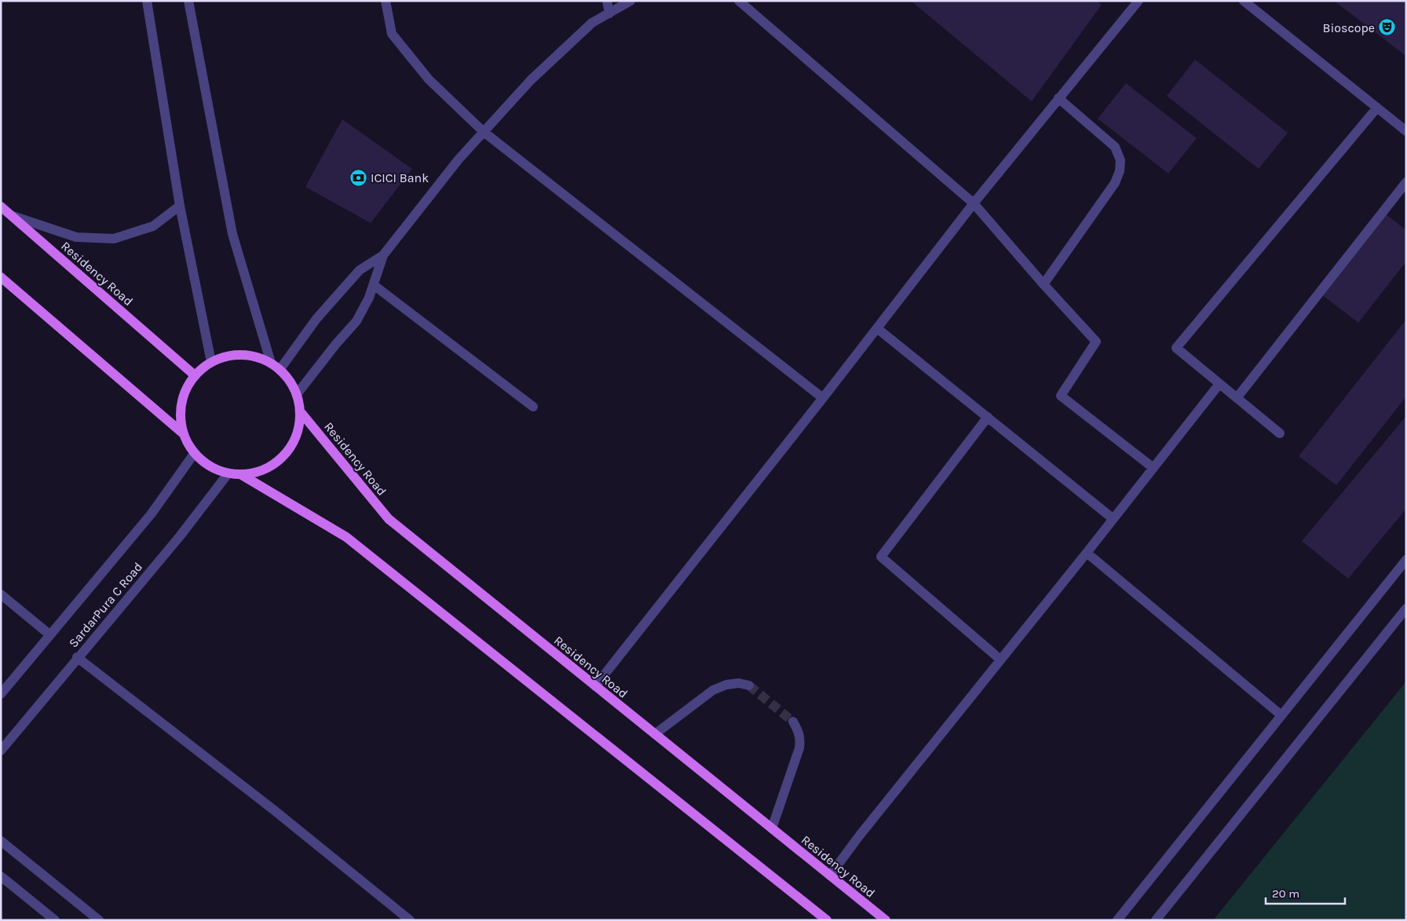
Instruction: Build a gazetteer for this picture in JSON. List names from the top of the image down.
{
  "streets": {
    "main road": ["Residency Road"],
    "street": ["SardarPura C Road"]
  },
  "crossings": [
    ["Residency Road", "SardarPura C Road"]
  ],
  "places": {
    "theatre": ["Bioscope"],
    "bank": ["ICICI Bank"]
  },
  "scale_bar": "20 m"
}
